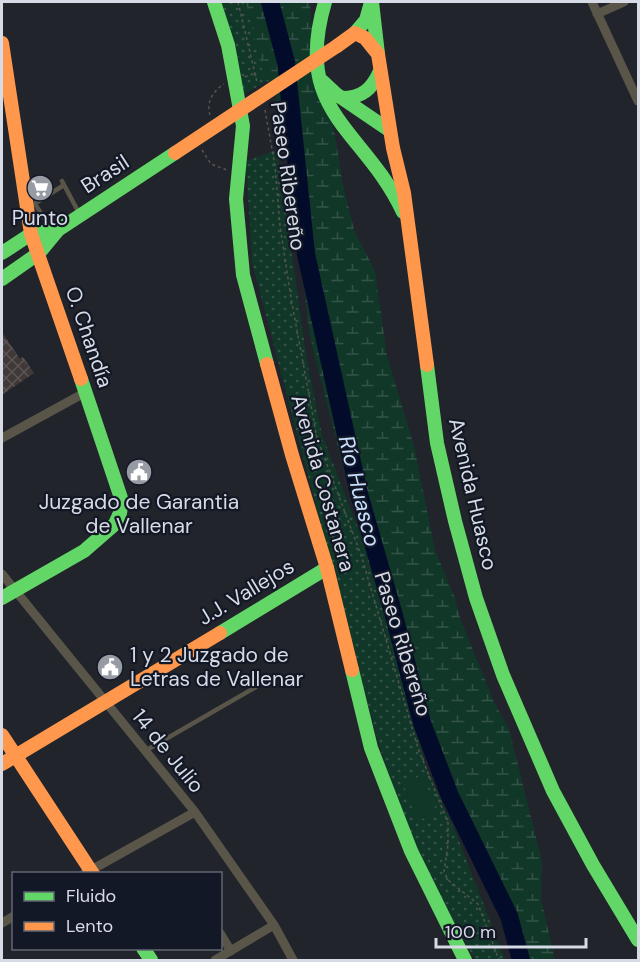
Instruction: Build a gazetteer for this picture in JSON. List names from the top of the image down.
{
  "streets": {
    "main road": [
      "Brasil",
      "O. Chandía",
      "Avenida Costanera",
      "Avenida Huasco",
      "J.J. Vallejos"
    ],
    "street": ["14 de Julio"],
    "path": ["Paseo Ribereño"]
  },
  "crossings": [
    ["Brasil", "O. Chandía"],
    ["O. Chandía", "14 de Julio"],
    ["Avenida Costanera", "J.J. Vallejos"],
    ["J.J. Vallejos", "14 de Julio"]
  ],
  "water": ["Río Huasco"],
  "places": {
    "supermarket": ["Punto"],
    "public building": ["Juzgado de Garantia de Vallenar", "1 y 2 Juzgado de Letras de Vallenar"]
  },
  "legend": ["Fluido", "Lento"],
  "scale_bar": "100 m"
}
